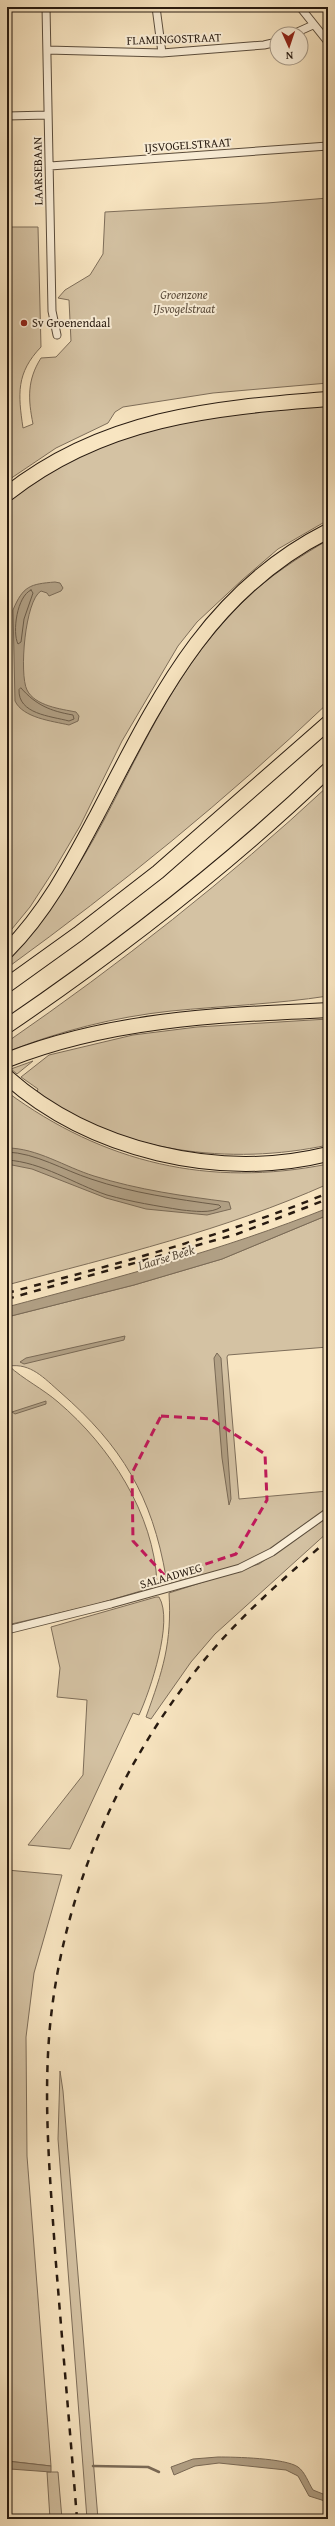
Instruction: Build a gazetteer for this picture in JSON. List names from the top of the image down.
{
  "streets": {
    "street": [
      "FLAMINGOSTRAAT",
      "IJSVOGELSTRAAT",
      "LAARSEBAAN",
      "SALAADWEG"
    ]
  },
  "crossings": [
    ["FLAMINGOSTRAAT", "LAARSEBAAN"],
    ["IJSVOGELSTRAAT", "LAARSEBAAN"]
  ],
  "water": ["Laarse Beek"],
  "parks": ["Groenzone IJsvogelstraat"],
  "places": ["Sv Groenendaal"],
  "north": "bottom"
}
